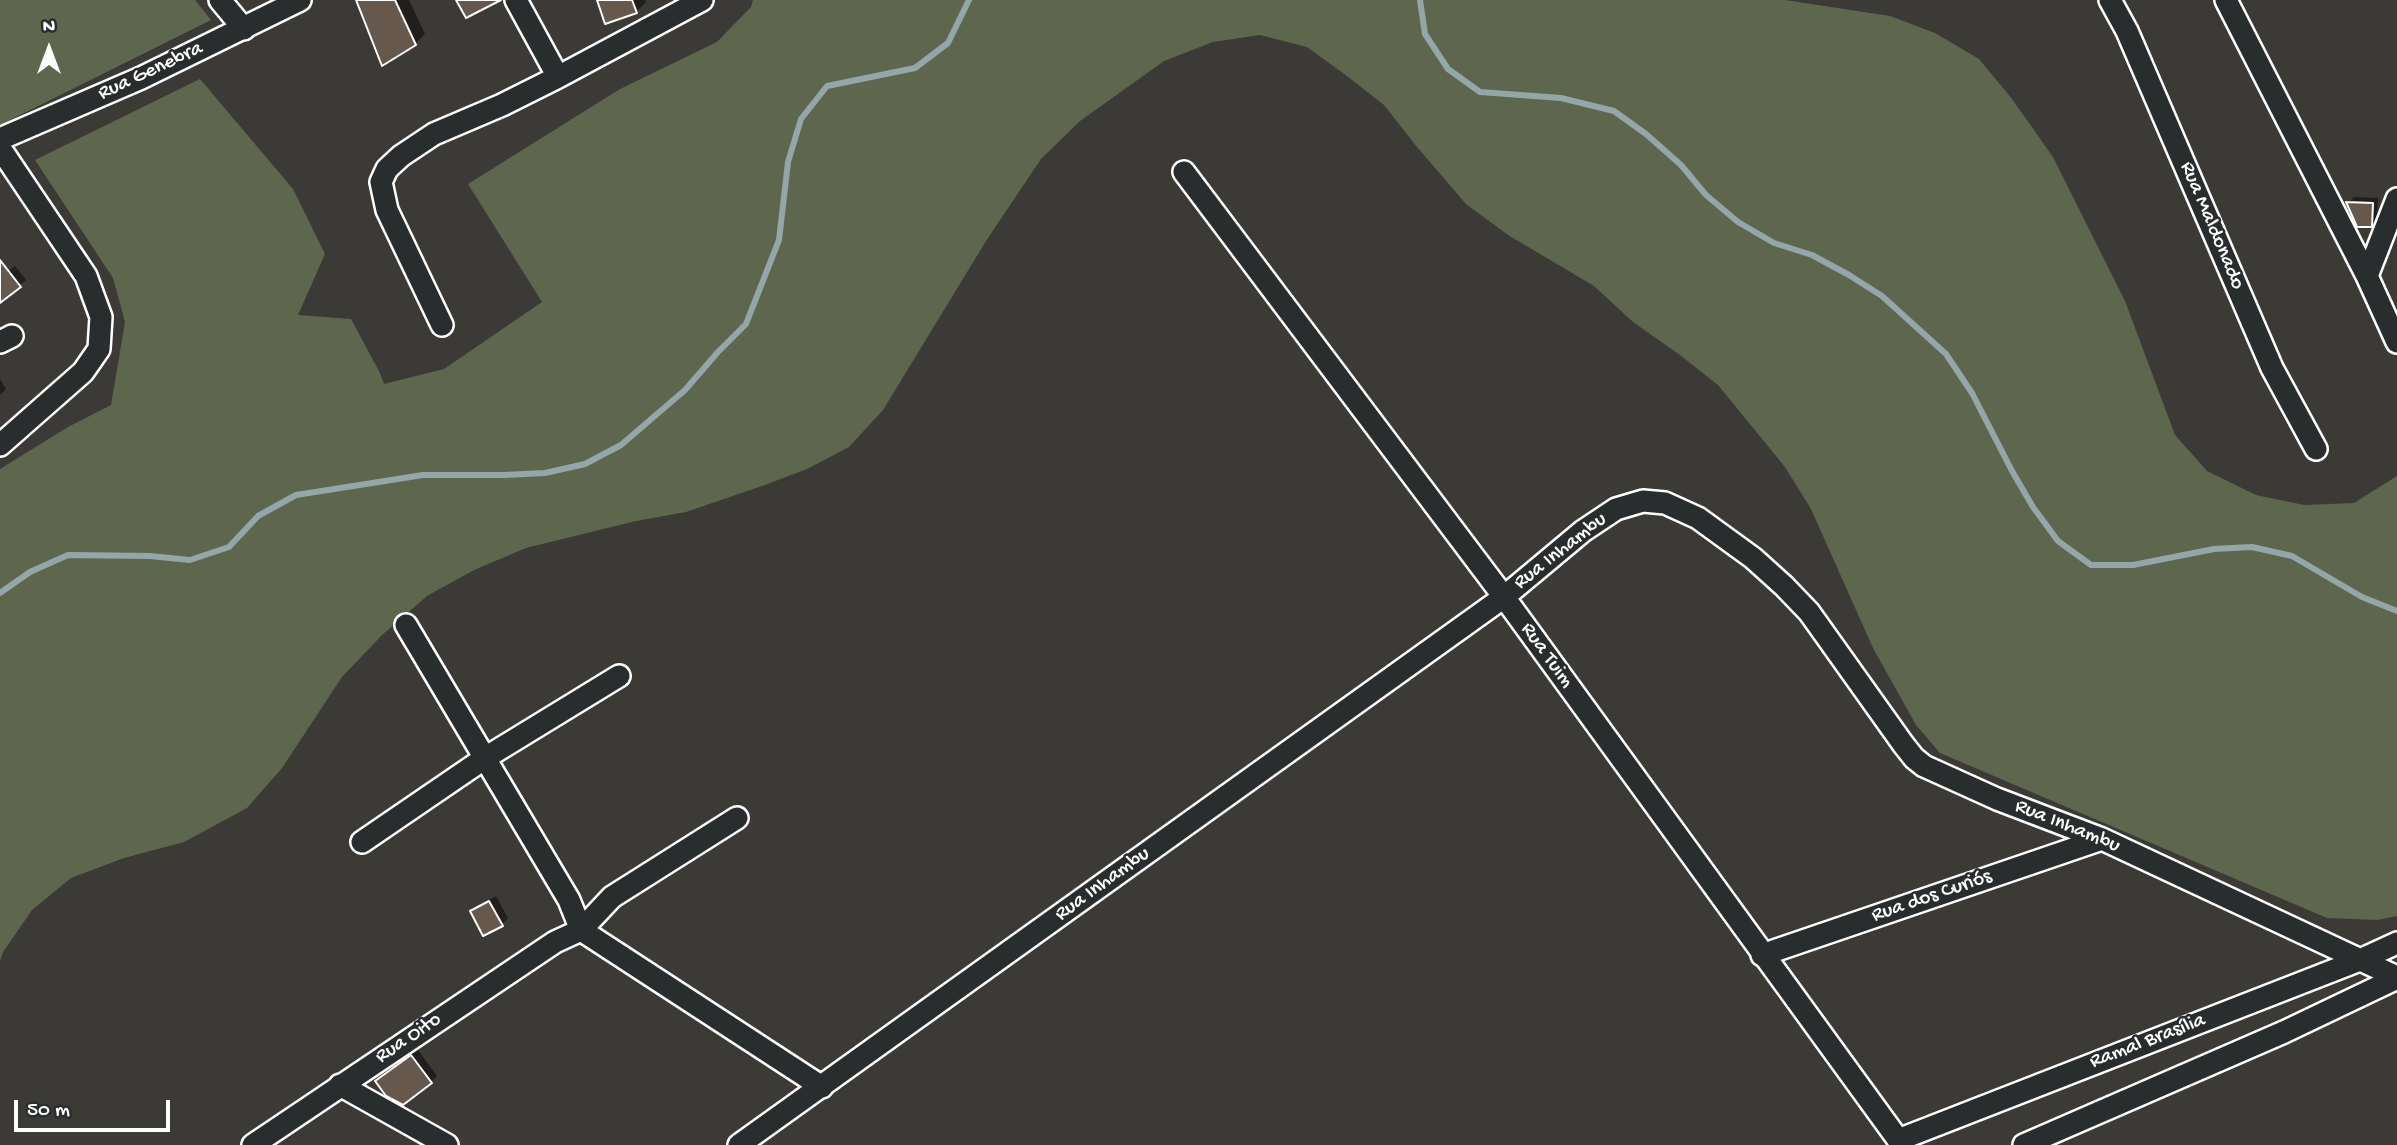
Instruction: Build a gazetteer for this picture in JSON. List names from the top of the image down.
{
  "streets": {
    "street": [
      "Rua Genebra",
      "Rua Maldonado",
      "Rua Inhambu",
      "Rua Tuim",
      "Rua dos Curiós",
      "Rua Oito",
      "Ramal Brasília"
    ]
  },
  "crossings": [
    ["Rua Inhambu", "Rua Tuim"],
    ["Rua Inhambu", "Rua dos Curiós"],
    ["Rua Inhambu", "Ramal Brasília"],
    ["Rua Tuim", "Rua dos Curiós"],
    ["Rua Tuim", "Ramal Brasília"]
  ],
  "scale_bar": "50 m",
  "north": "top"
}
